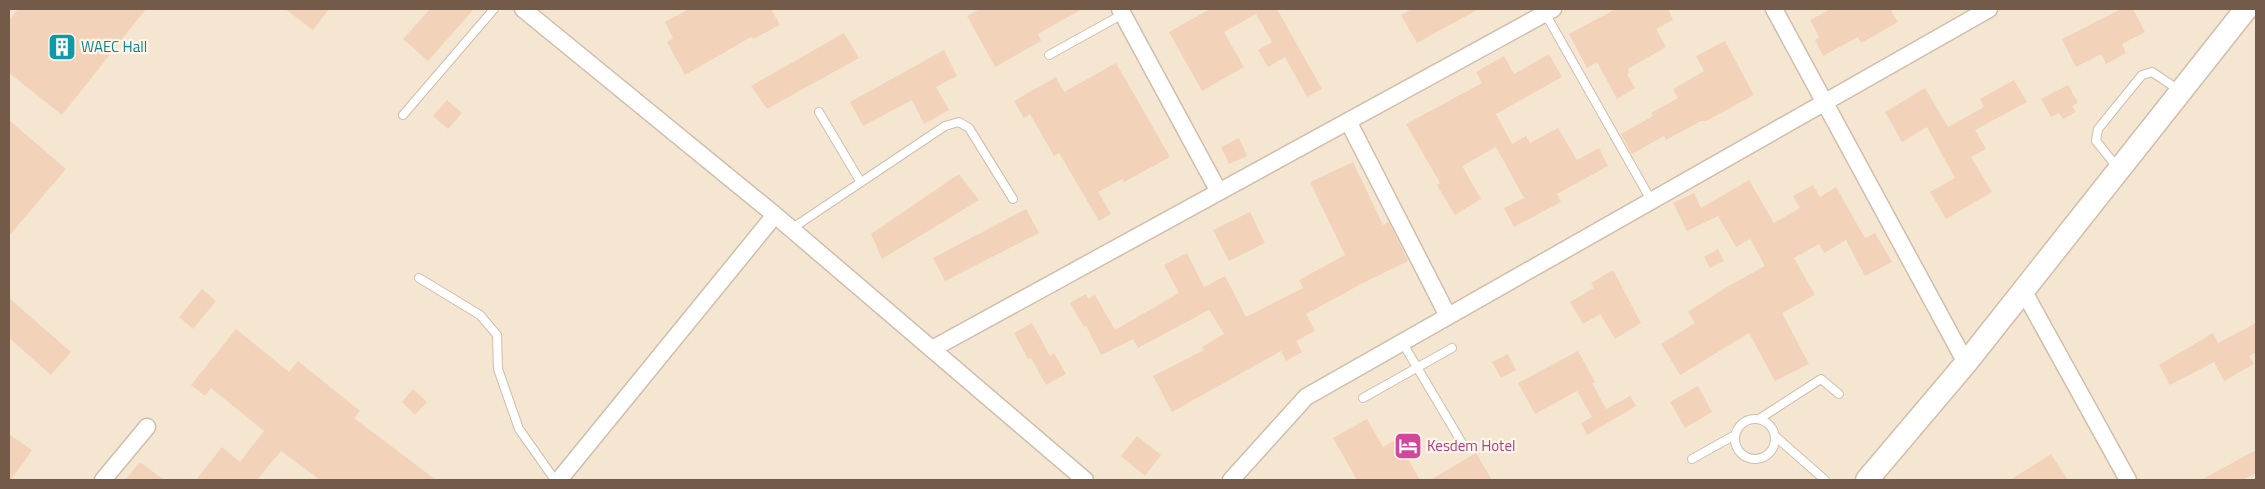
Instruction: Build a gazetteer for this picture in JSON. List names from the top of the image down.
{
  "places": {
    "building": ["WAEC Hall"],
    "hotel": ["Kesdem Hotel"]
  }
}
